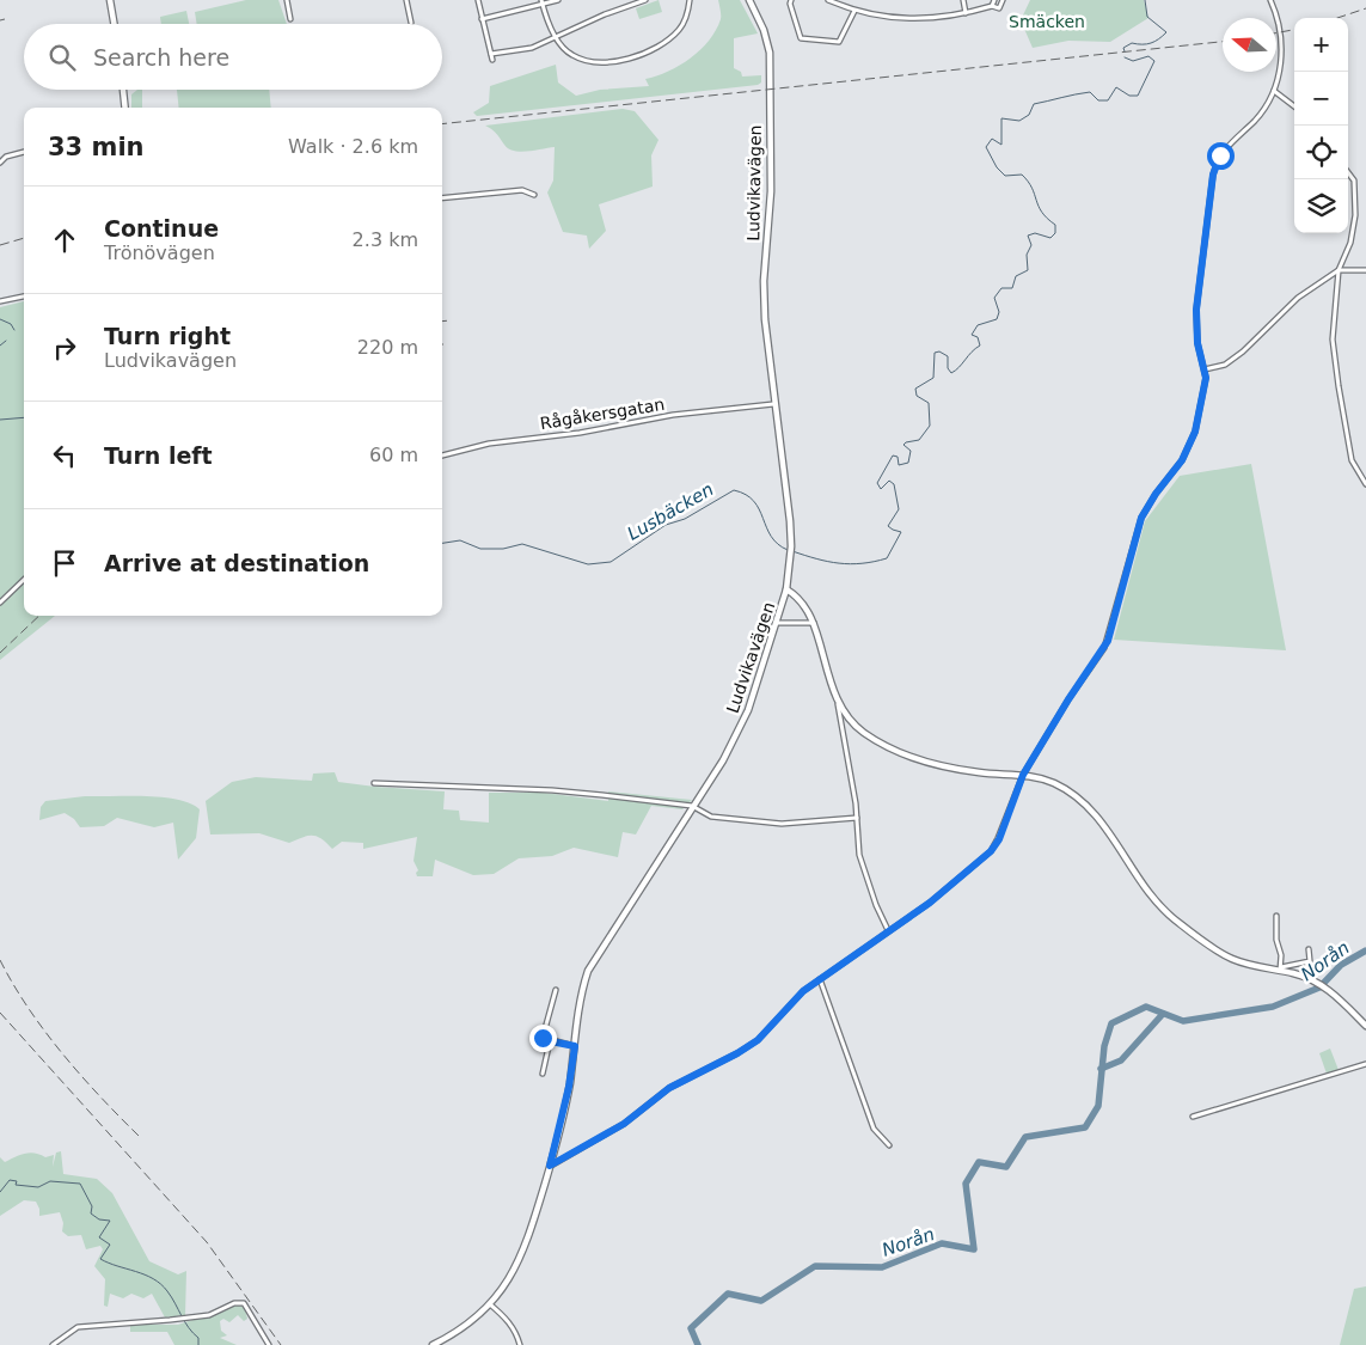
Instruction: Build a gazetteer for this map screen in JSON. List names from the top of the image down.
{
  "streets": {
    "street": ["Ludvikavägen", "Rågåkersgatan"]
  },
  "crossings": [
    ["Ludvikavägen", "Rågåkersgatan"]
  ],
  "water": ["Lusbäcken", "Norån"],
  "parks": ["Smäcken"],
  "north": "left",
  "page": {
    "map_buttons": ["+", "−"],
    "search": "Search here",
    "heading": ["33 min", "Walk · 2.6 km"],
    "list": [
      ["Continue", "Trönövägen", "2.3 km"],
      ["Turn right", "Ludvikavägen", "220 m"],
      ["Turn left", "60 m"],
      "Arrive at destination"
    ]
  }
}
